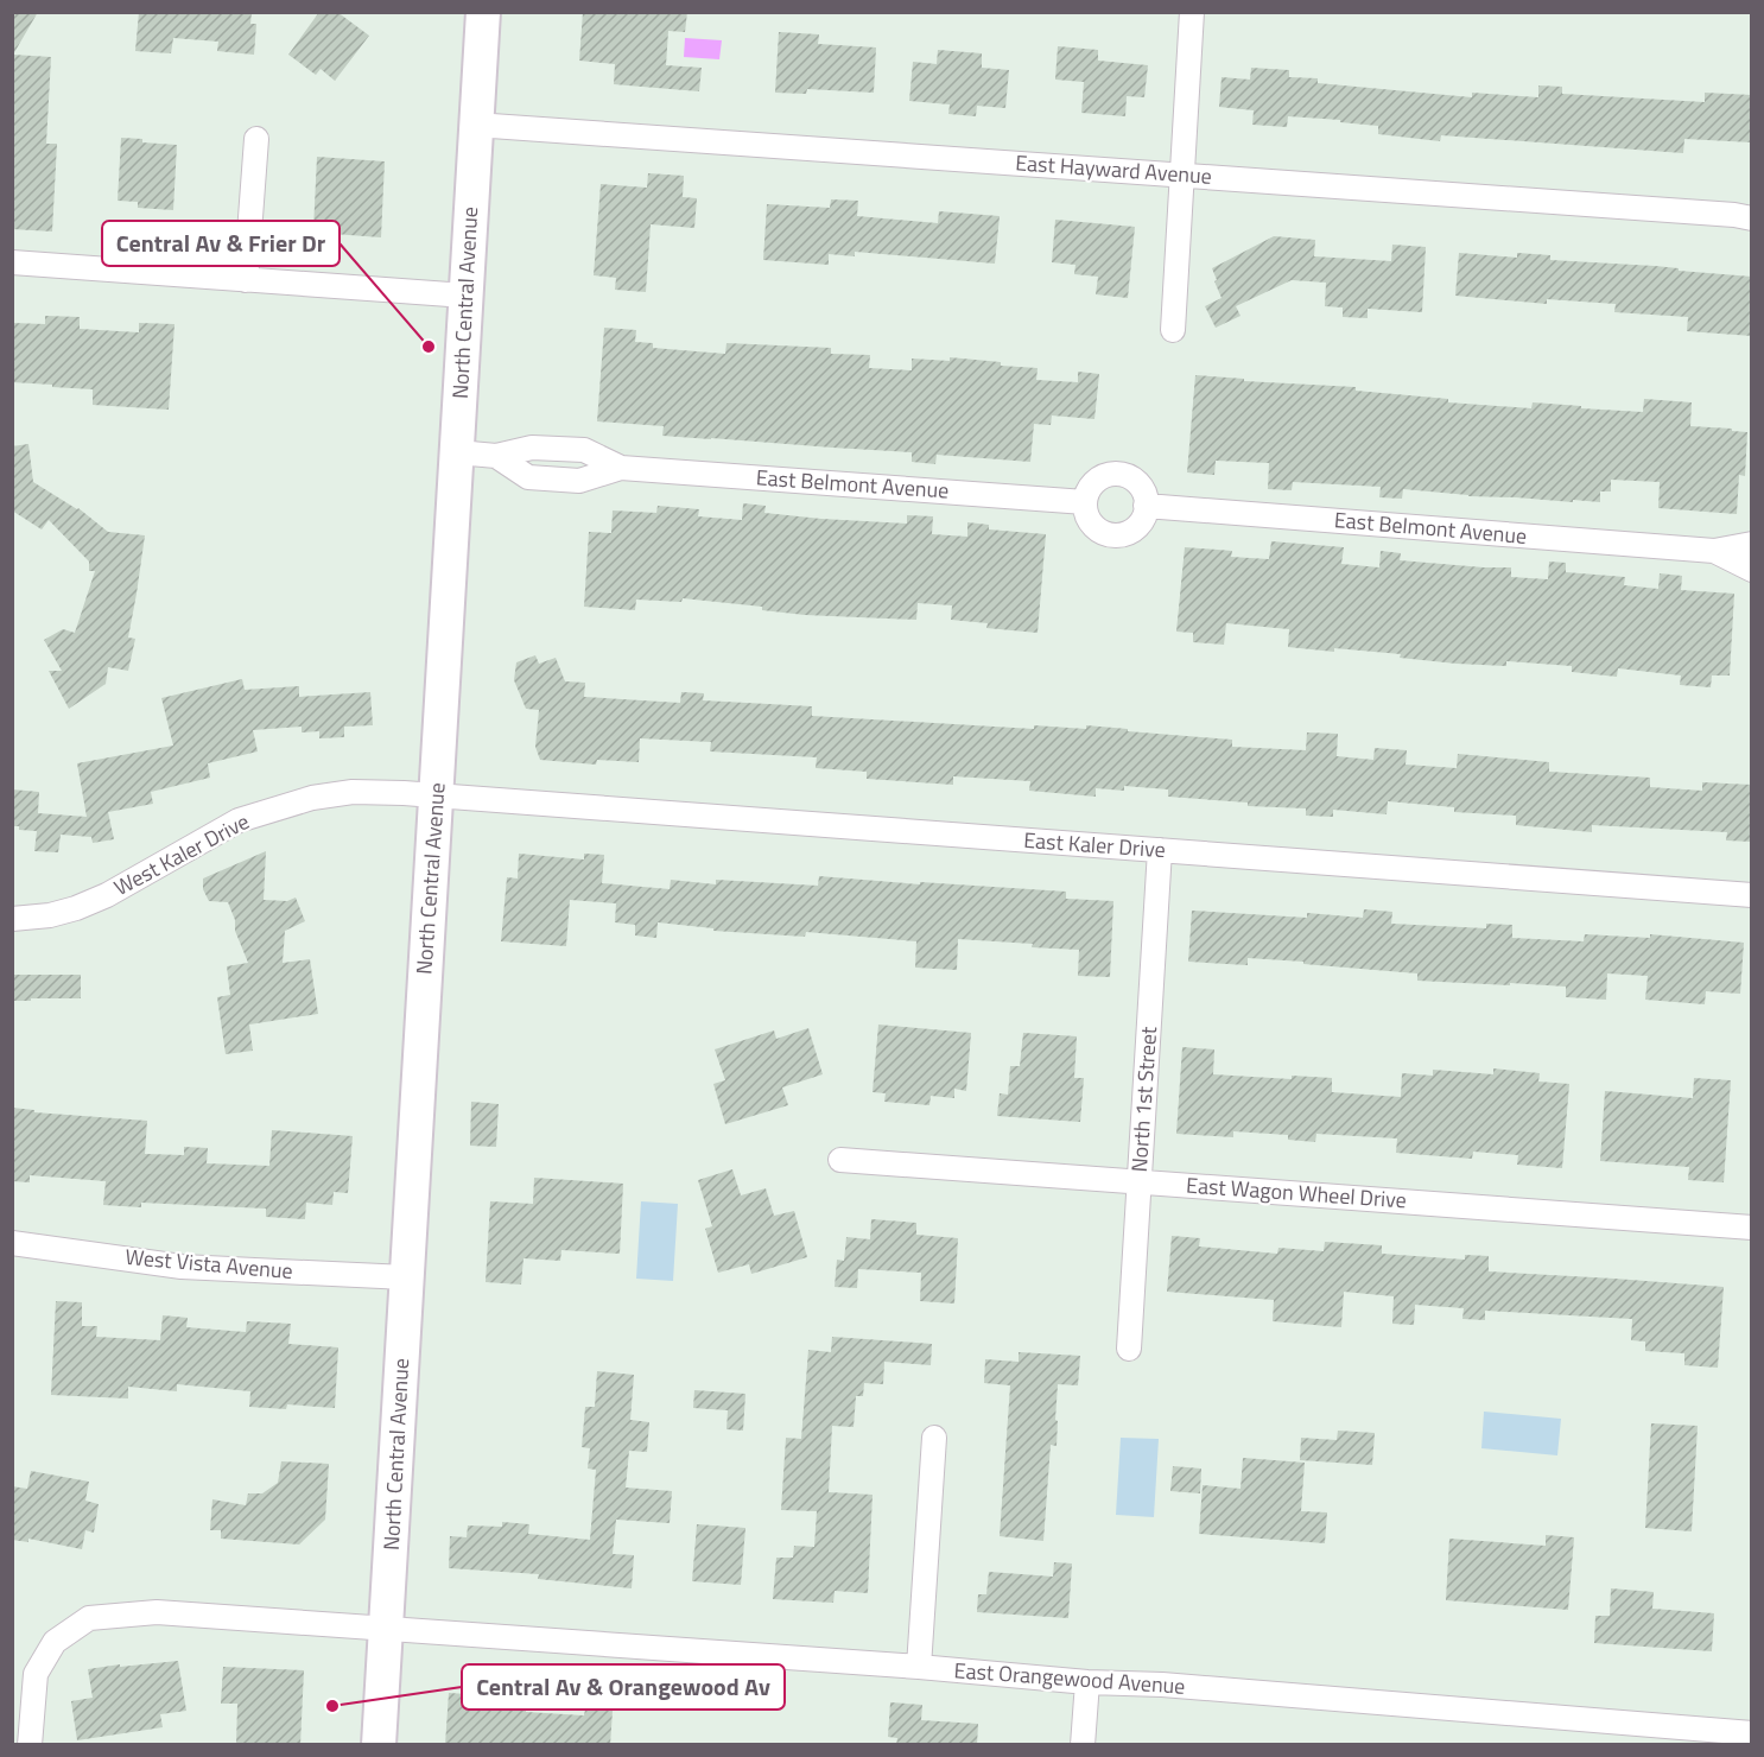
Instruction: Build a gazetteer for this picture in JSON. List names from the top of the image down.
{
  "streets": {
    "main road": ["North Central Avenue"],
    "street": [
      "East Hayward Avenue",
      "East Belmont Avenue",
      "East Kaler Drive",
      "West Kaler Drive",
      "North 1st Street",
      "East Wagon Wheel Drive",
      "West Vista Avenue",
      "East Orangewood Avenue"
    ]
  },
  "crossings": [
    ["East Hayward Avenue", "North Central Avenue"],
    ["North Central Avenue", "East Belmont Avenue"],
    ["North Central Avenue", "East Kaler Drive"],
    ["North Central Avenue", "West Kaler Drive"],
    ["North Central Avenue", "West Vista Avenue"],
    ["North Central Avenue", "East Orangewood Avenue"],
    ["East Kaler Drive", "West Kaler Drive"],
    ["East Kaler Drive", "North 1st Street"],
    ["North 1st Street", "East Wagon Wheel Drive"]
  ],
  "places": ["Central Av & Frier Dr", "Central Av & Orangewood Av"]
}
